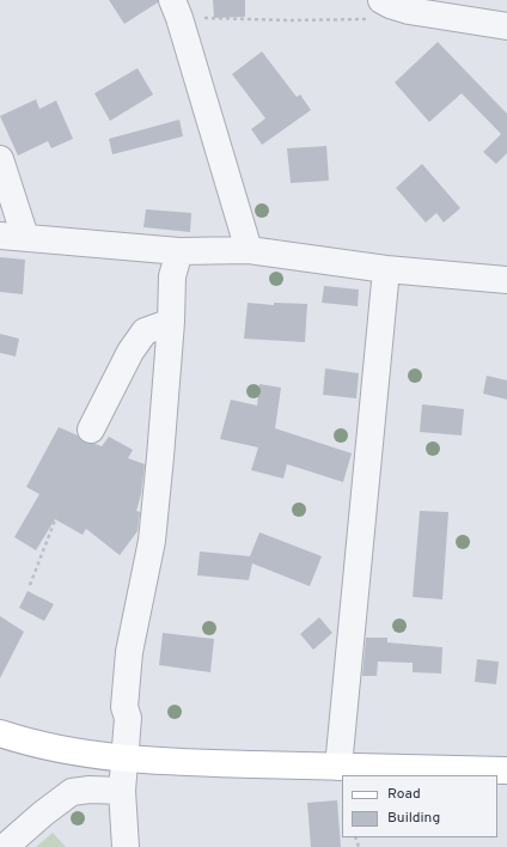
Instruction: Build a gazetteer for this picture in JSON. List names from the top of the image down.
{
  "legend": ["Road", "Building"]
}
